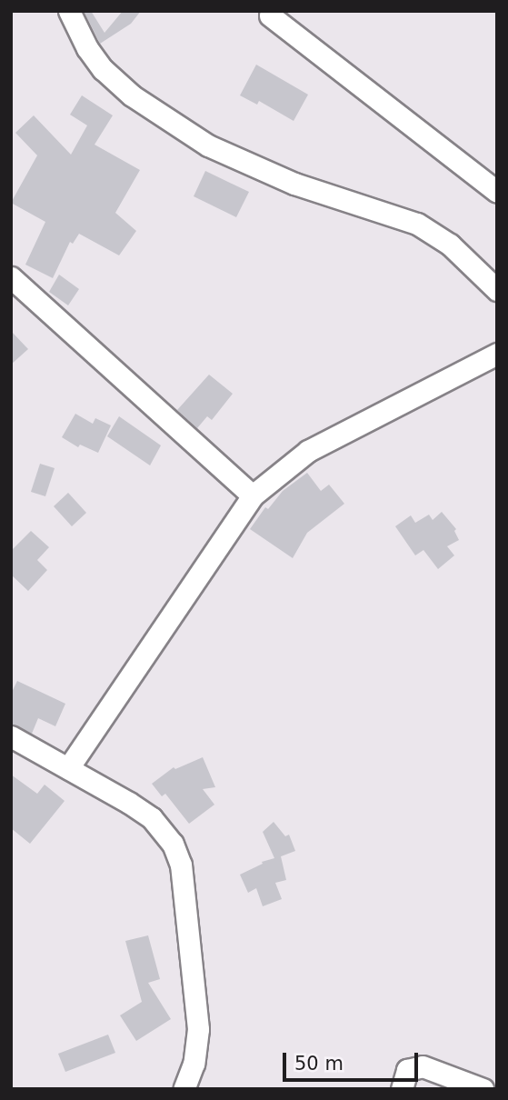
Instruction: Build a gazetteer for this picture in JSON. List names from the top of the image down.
{
  "scale_bar": "50 m"
}
